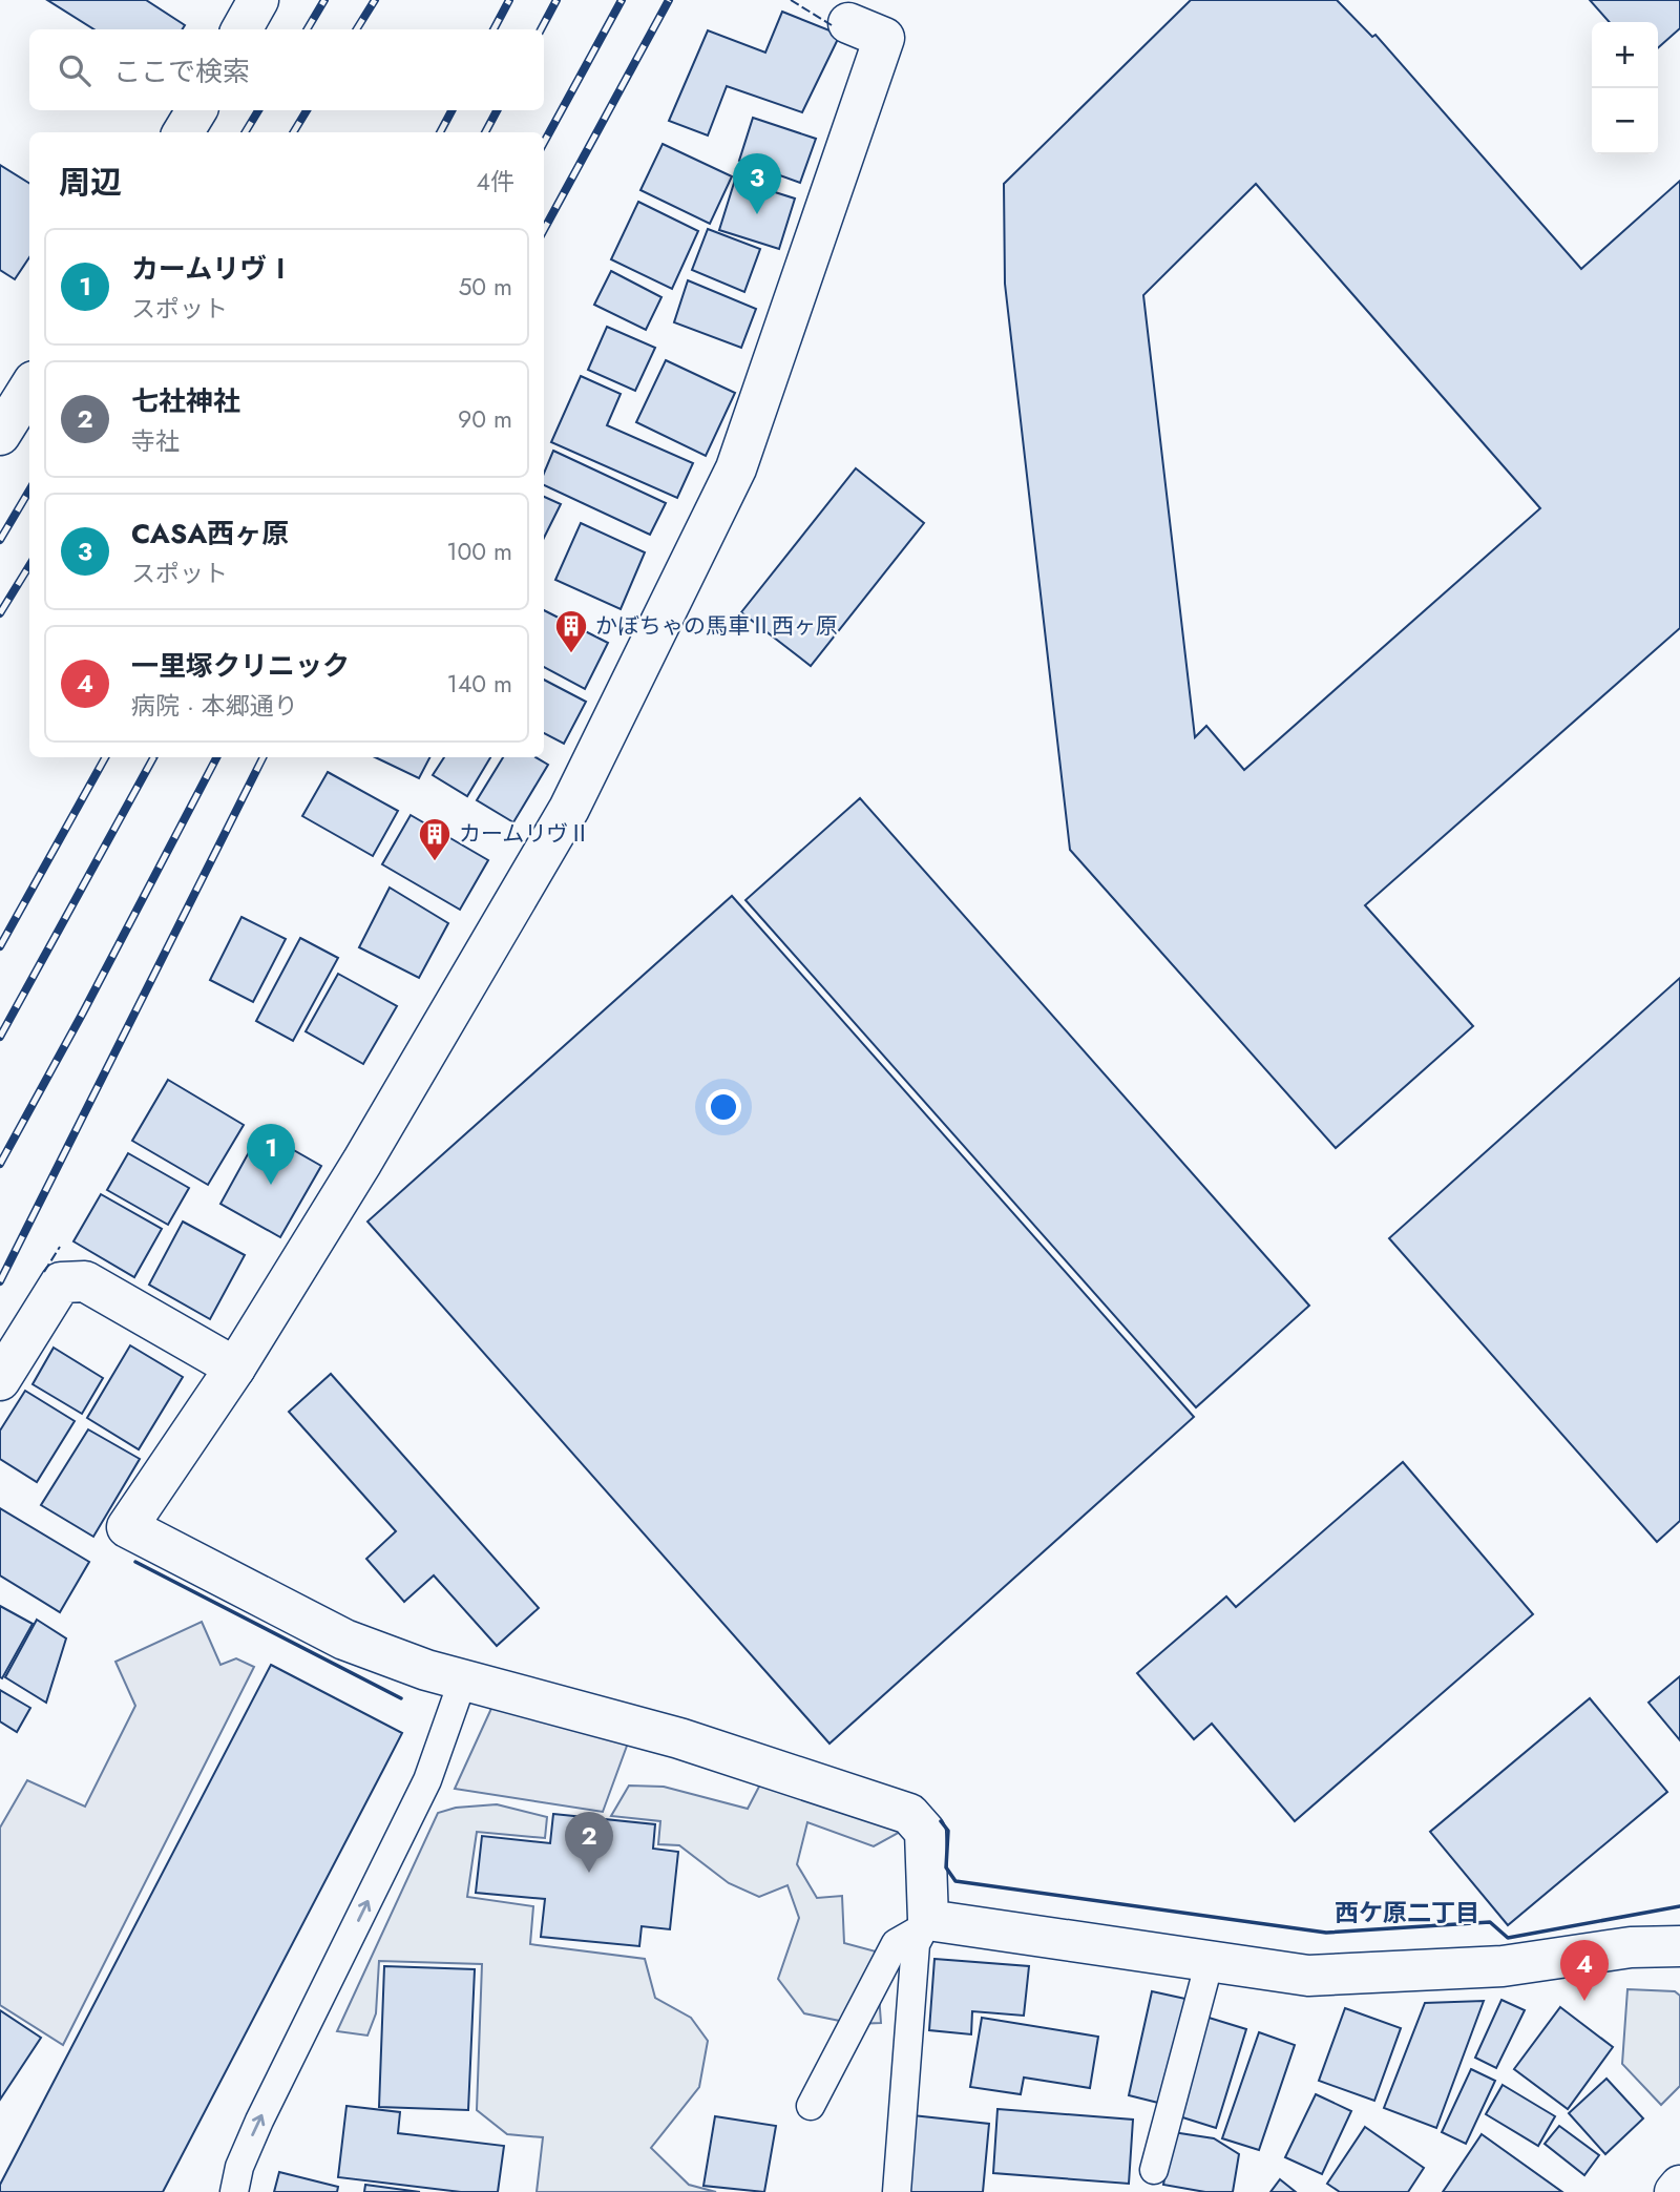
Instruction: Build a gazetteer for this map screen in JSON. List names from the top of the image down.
{
  "districts": ["西ケ原二丁目"],
  "places": {
    "building": ["かぼちゃの馬車Ⅱ西ヶ原", "カームリヴⅡ"]
  },
  "page": {
    "map_buttons": ["+", "−"],
    "search": "ここで検索",
    "heading": ["周辺", "4件"],
    "pins": [
      "3",
      "1",
      "2",
      "4"
    ],
    "list": [
      {
        "mark": "1",
        "name": "カームリヴⅠ",
        "note": "スポット",
        "value": "50 m"
      },
      {
        "mark": "2",
        "name": "七社神社",
        "note": "寺社",
        "value": "90 m"
      },
      {
        "mark": "3",
        "name": "CASA西ヶ原",
        "note": "スポット",
        "value": "100 m"
      },
      {
        "mark": "4",
        "name": "一里塚クリニック",
        "note": "病院 · 本郷通り",
        "value": "140 m"
      }
    ]
  }
}
